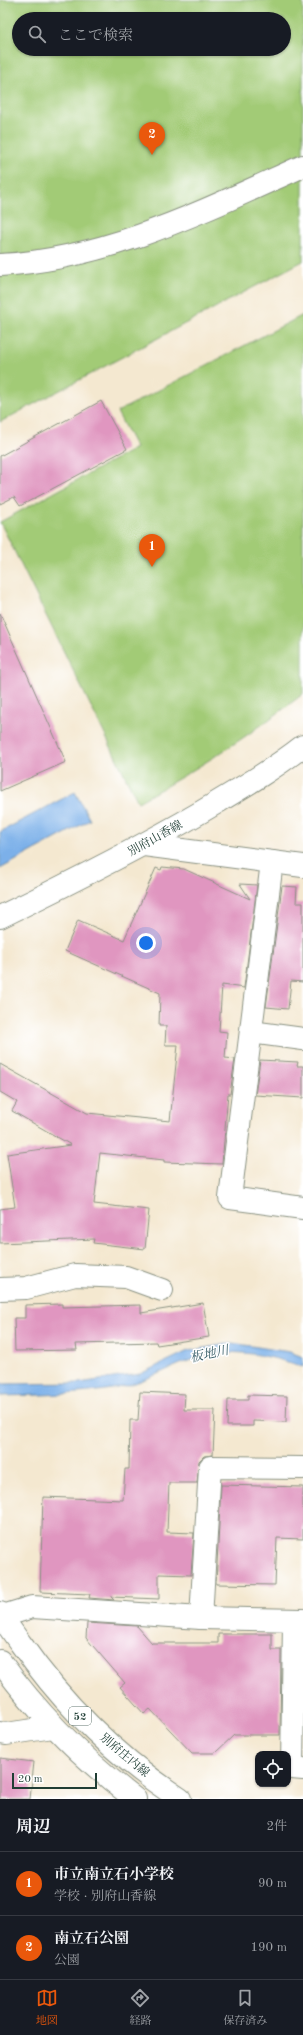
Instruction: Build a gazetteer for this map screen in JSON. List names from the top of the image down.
{
  "streets": {
    "street": ["別府山香線", "52", "別府庄内線"]
  },
  "water": ["板地川"],
  "scale_bar": "20 m",
  "page": {
    "search": "ここで検索",
    "pins": ["2", "1"],
    "scale": "20 m",
    "heading": ["周辺", "2件"],
    "list": [
      {
        "mark": "1",
        "name": "市立南立石小学校",
        "note": "学校 · 別府山香線",
        "value": "90 m"
      },
      {
        "mark": "2",
        "name": "南立石公園",
        "note": "公園",
        "value": "190 m"
      }
    ],
    "nav": ["地図", "経路", "保存済み"]
  }
}
